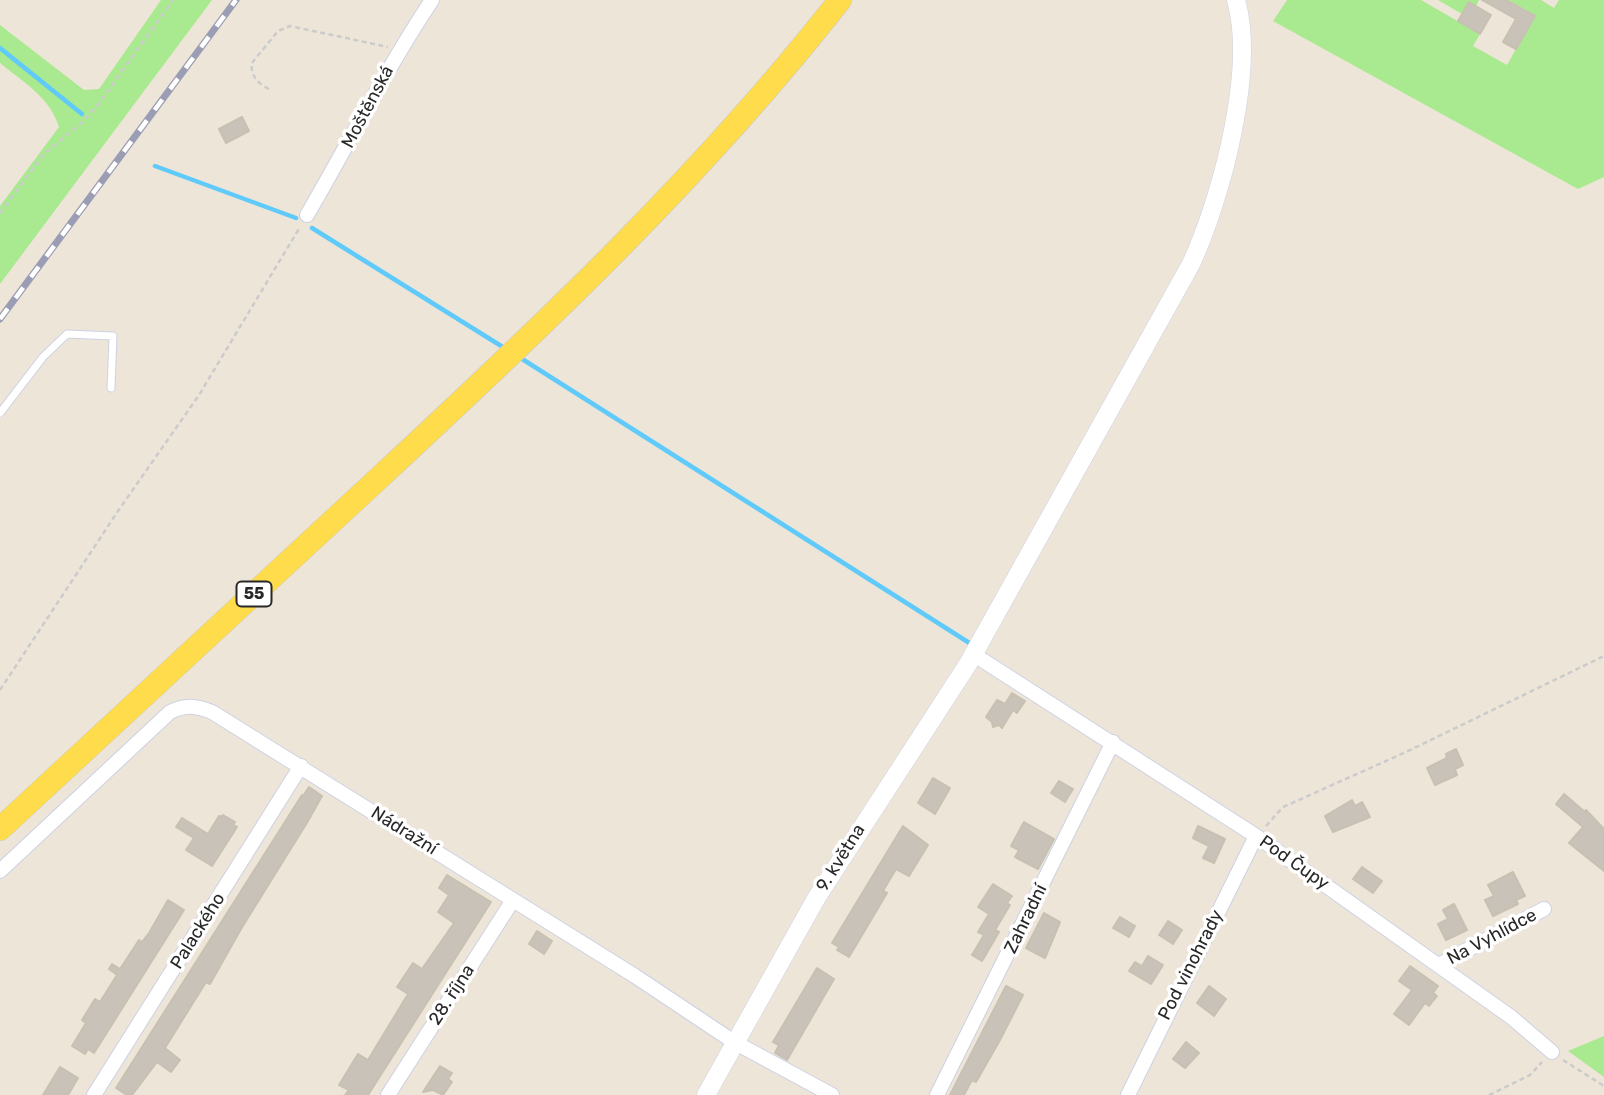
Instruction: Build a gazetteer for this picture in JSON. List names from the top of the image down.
{
  "streets": {
    "main road": ["55"],
    "street": [
      "Moštěnská",
      "Nádražní",
      "9. května",
      "Pod Čupy",
      "Zahradní",
      "Palackého",
      "Na Vyhlídce",
      "Pod vinohrady",
      "28. října"
    ]
  },
  "crossings": [
    ["Nádražní", "9. května"],
    ["Nádražní", "Palackého"],
    ["Nádražní", "28. října"],
    ["9. května", "Pod Čupy"],
    ["Pod Čupy", "Zahradní"],
    ["Pod Čupy", "Na Vyhlídce"],
    ["Pod Čupy", "Pod vinohrady"]
  ]
}
